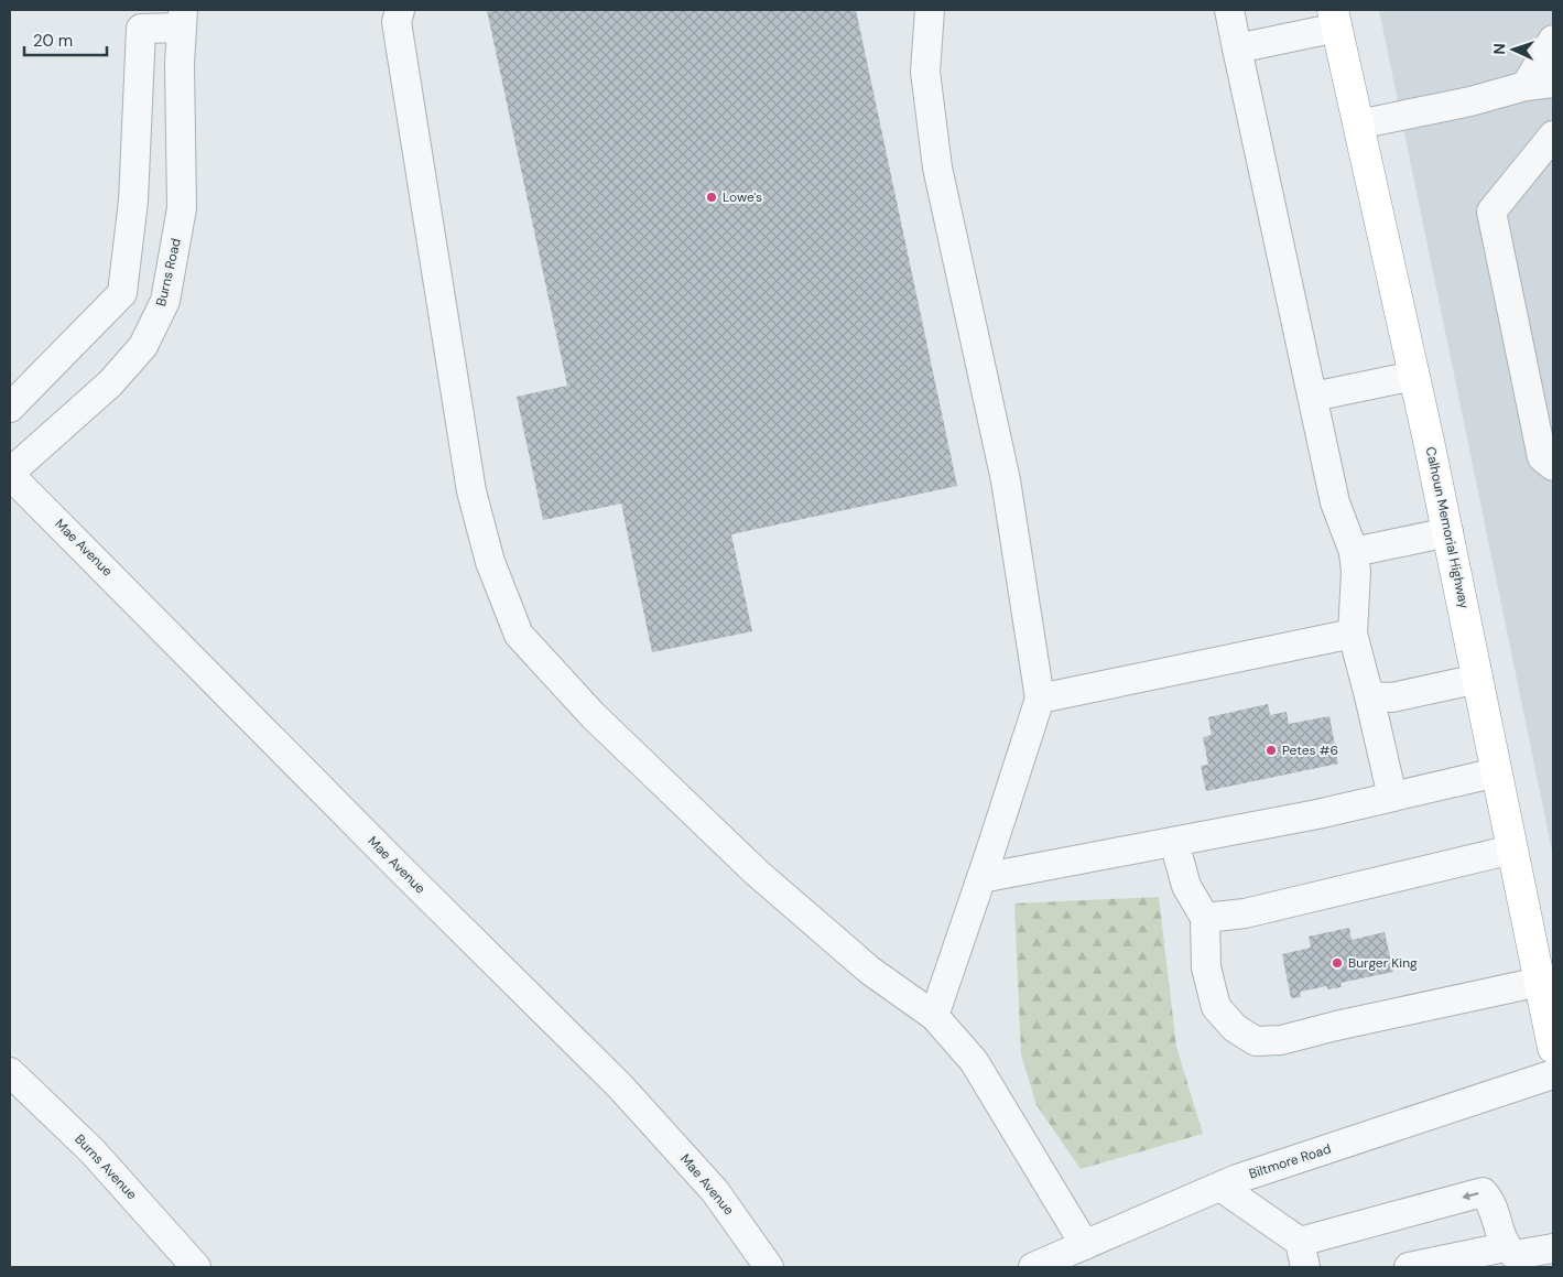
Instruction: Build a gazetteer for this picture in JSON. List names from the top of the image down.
{
  "streets": {
    "highway": ["Calhoun Memorial Highway"],
    "street": [
      "Burns Road",
      "Mae Avenue",
      "Biltmore Road",
      "Burns Avenue"
    ]
  },
  "crossings": [
    ["Burns Road", "Mae Avenue"]
  ],
  "places": ["Lowe's", "Petes #6", "Burger King"],
  "scale_bar": "20 m",
  "north": "left"
}
